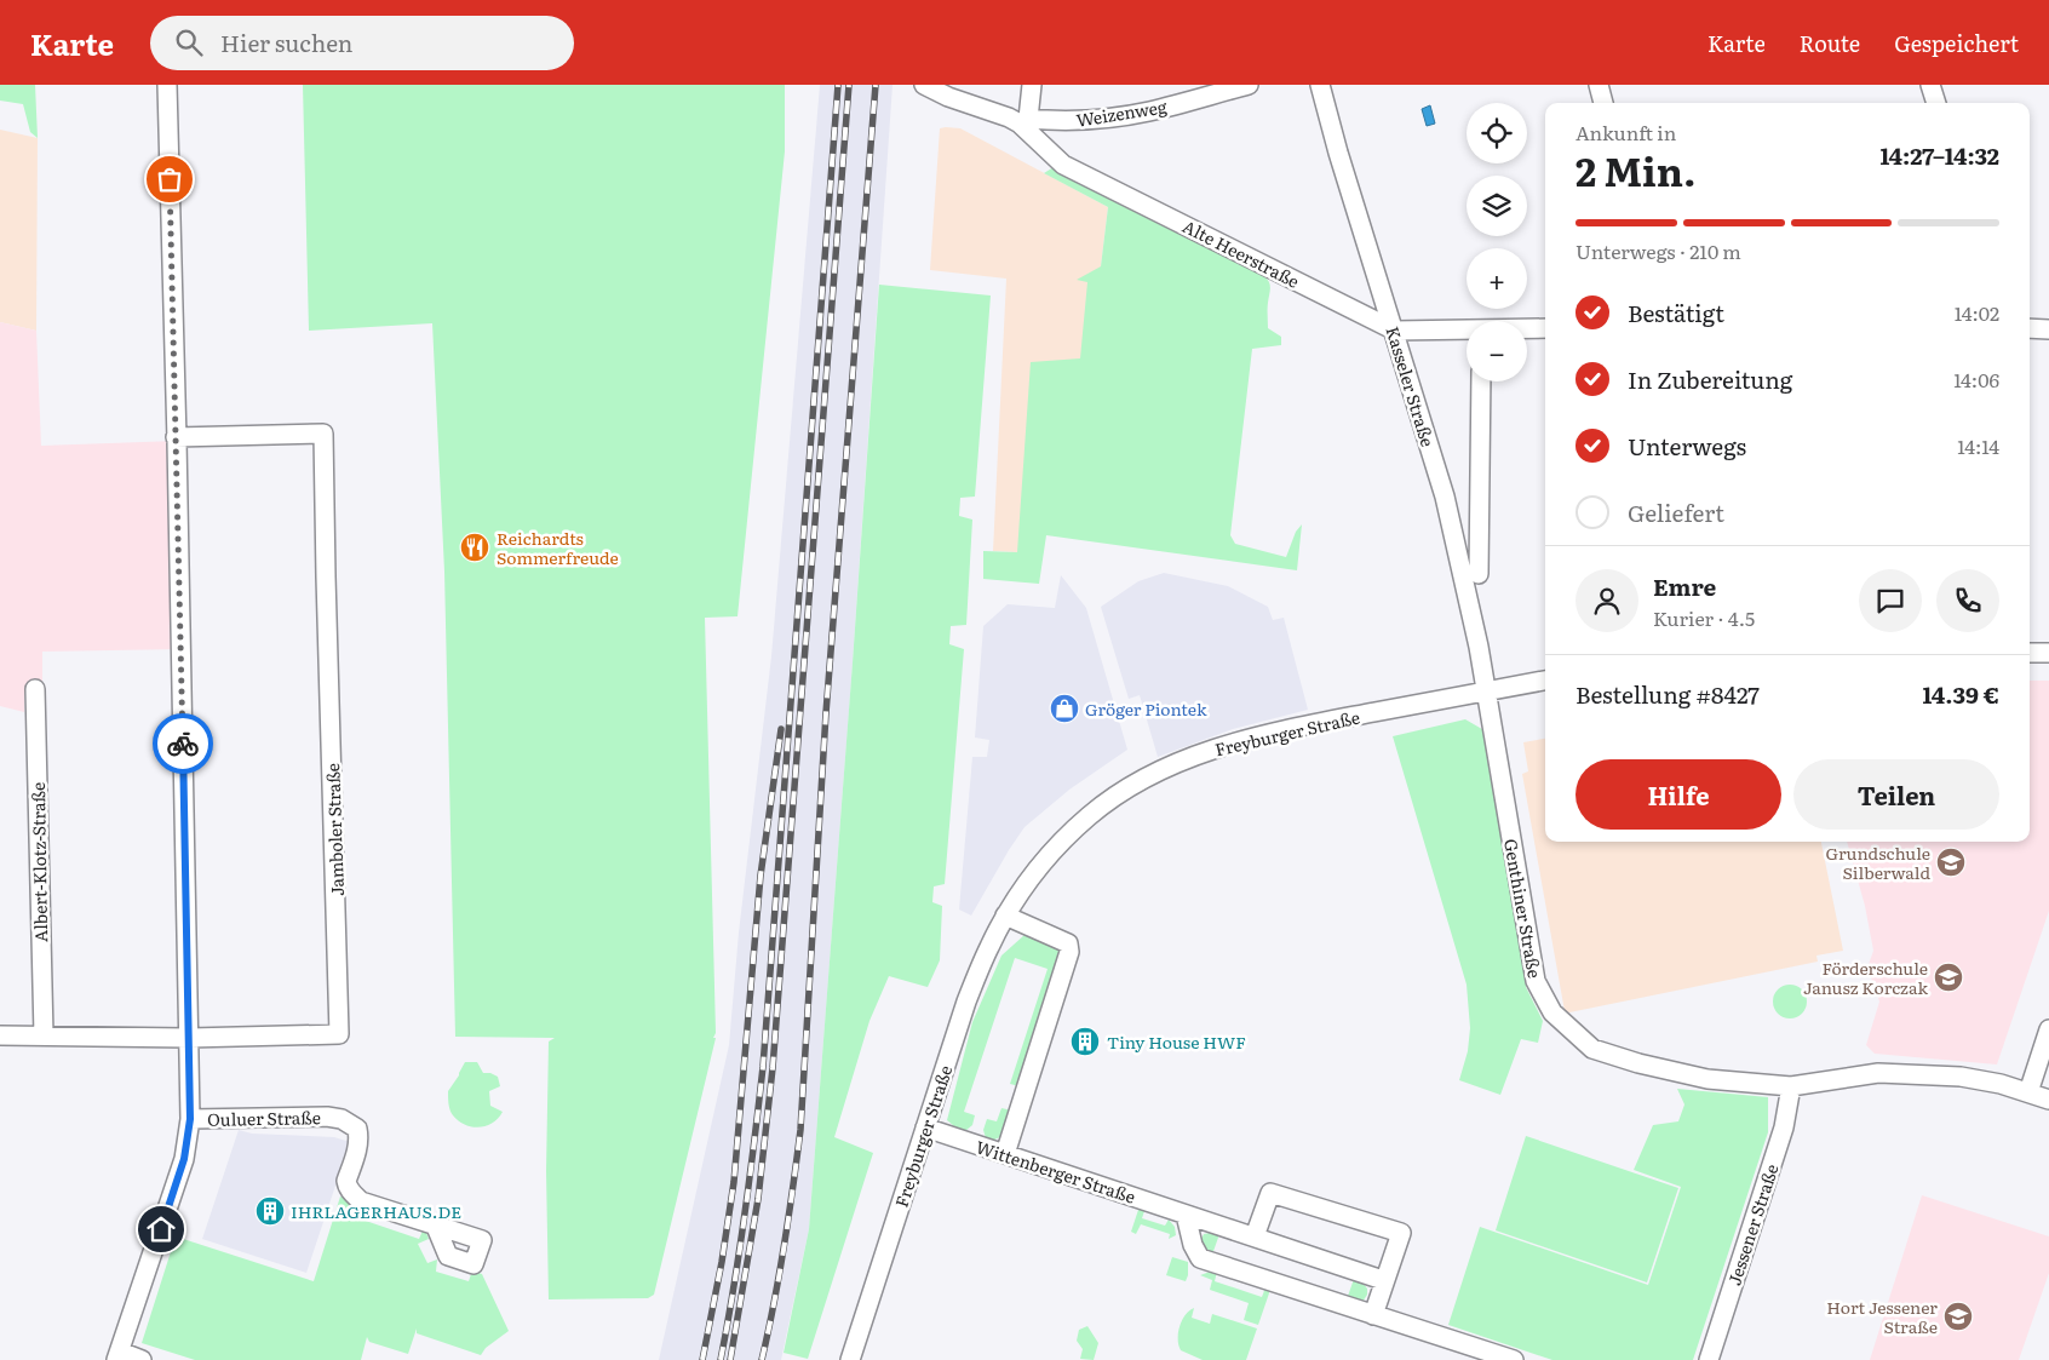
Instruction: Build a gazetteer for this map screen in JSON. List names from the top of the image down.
{
  "streets": {
    "street": [
      "Weizenweg",
      "Alte Heerstraße",
      "Kasseler Straße",
      "Freyburger Straße",
      "Jamboler Straße",
      "Albert-Klotz-Straße",
      "Genthiner Straße",
      "Ouluer Straße",
      "Wittenberger Straße",
      "Jessener Straße"
    ]
  },
  "crossings": [
    ["Weizenweg", "Alte Heerstraße"],
    ["Alte Heerstraße", "Kasseler Straße"],
    ["Kasseler Straße", "Freyburger Straße"],
    ["Kasseler Straße", "Genthiner Straße"],
    ["Freyburger Straße", "Genthiner Straße"],
    ["Freyburger Straße", "Wittenberger Straße"],
    ["Jamboler Straße", "Albert-Klotz-Straße"],
    ["Jamboler Straße", "Ouluer Straße"],
    ["Genthiner Straße", "Jessener Straße"]
  ],
  "places": {
    "restaurant": ["Reichardts Sommerfreude"],
    "shop": ["Gröger Piontek"],
    "school or university": ["Grundschule Silberwald", "Förderschule Janusz Korczak", "Hort Jessener Straße"],
    "building": ["Tiny House HWF", "IHRLAGERHAUS.DE"]
  },
  "page": {
    "header": "Karte",
    "search": "Hier suchen",
    "nav": ["Karte", "Route", "Gespeichert"],
    "map_buttons": ["+", "−"],
    "heading": ["2 Min.", "Ankunft in", "14:27–14:32"],
    "panel": [
      "Emre",
      "Kurier · 4.5",
      "Bestellung #8427",
      "14.39 €"
    ],
    "bar": "Unterwegs · 210 m",
    "list": [
      ["Bestätigt", "14:02"],
      ["In Zubereitung", "14:06"],
      ["Unterwegs", "14:14"],
      "Geliefert"
    ],
    "buttons": ["Hilfe", "Teilen"]
  }
}
